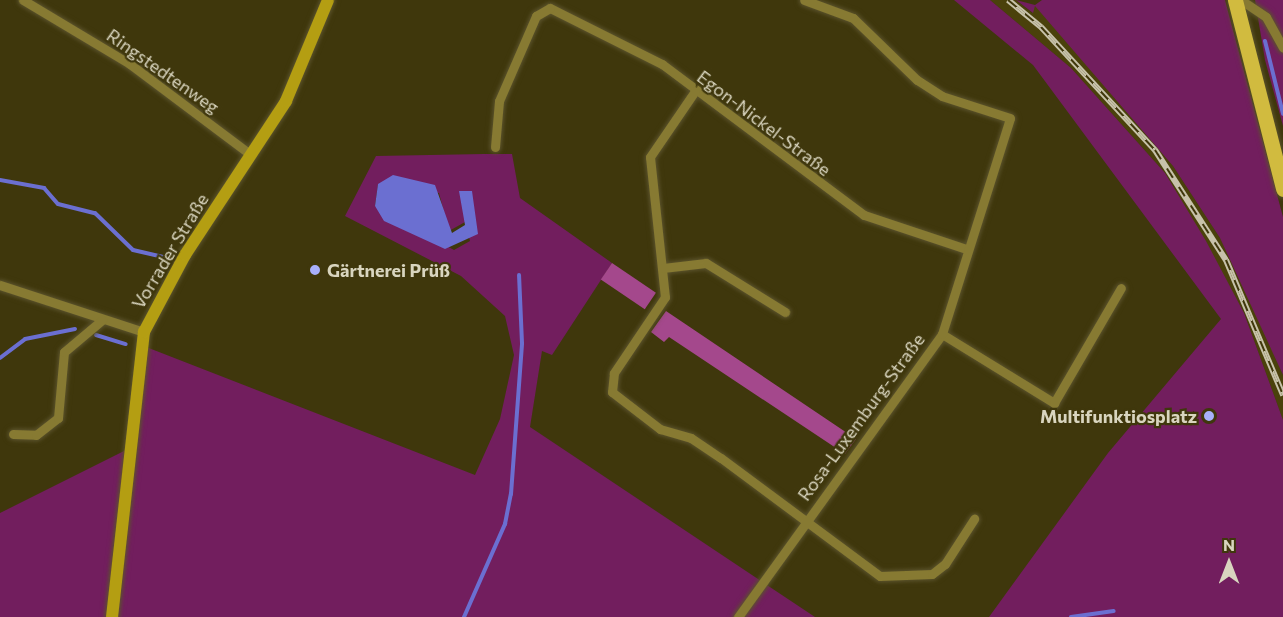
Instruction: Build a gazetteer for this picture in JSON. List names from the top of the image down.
{
  "streets": {
    "street": [
      "Ringstedtenweg",
      "Egon-Nickel-Straße",
      "Vorrader Straße",
      "Rosa-Luxemburg-Straße"
    ]
  },
  "crossings": [
    ["Ringstedtenweg", "Vorrader Straße"],
    ["Egon-Nickel-Straße", "Rosa-Luxemburg-Straße"]
  ],
  "places": ["Gärtnerei Prüß", "Multifunktiosplatz"],
  "north": "top"
}
